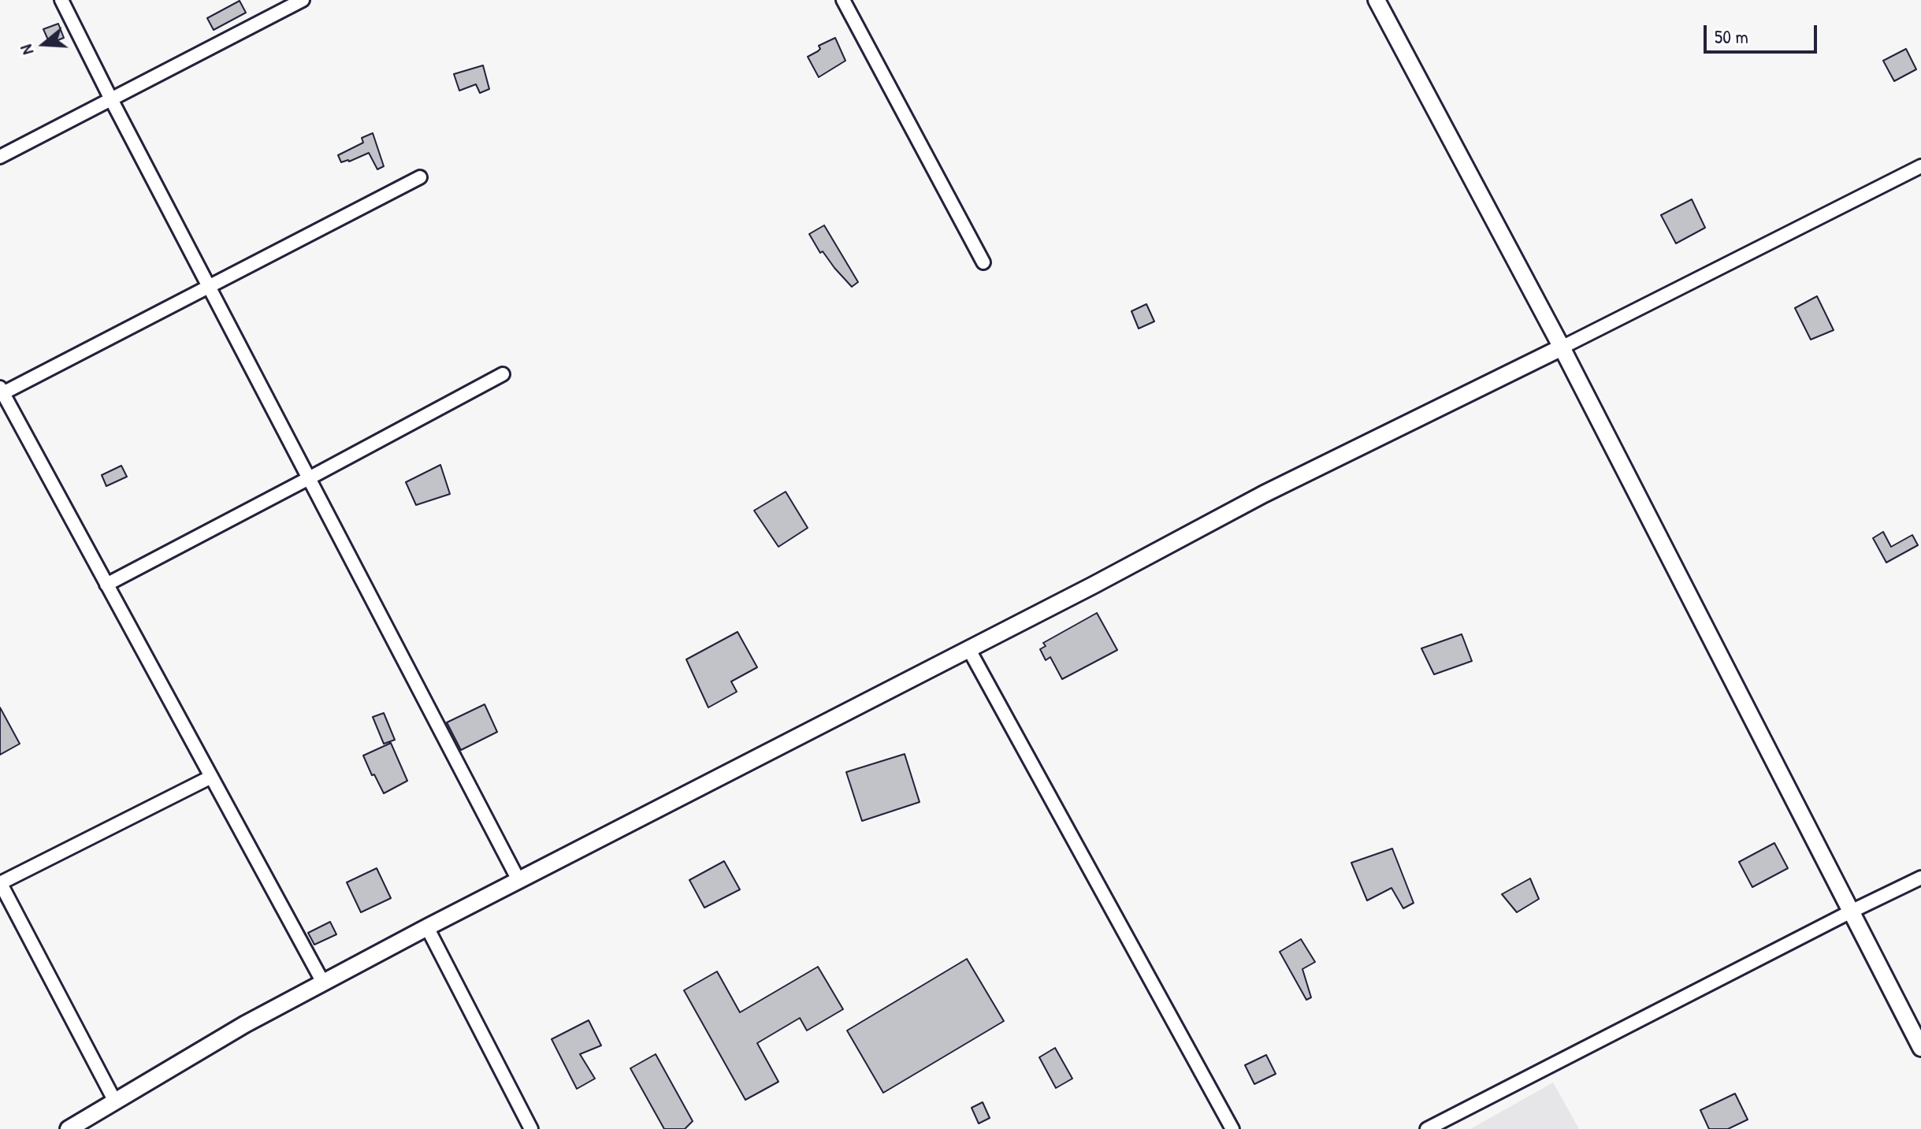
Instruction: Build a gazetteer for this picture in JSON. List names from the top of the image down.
{
  "scale_bar": "50 m",
  "north": "left"
}
